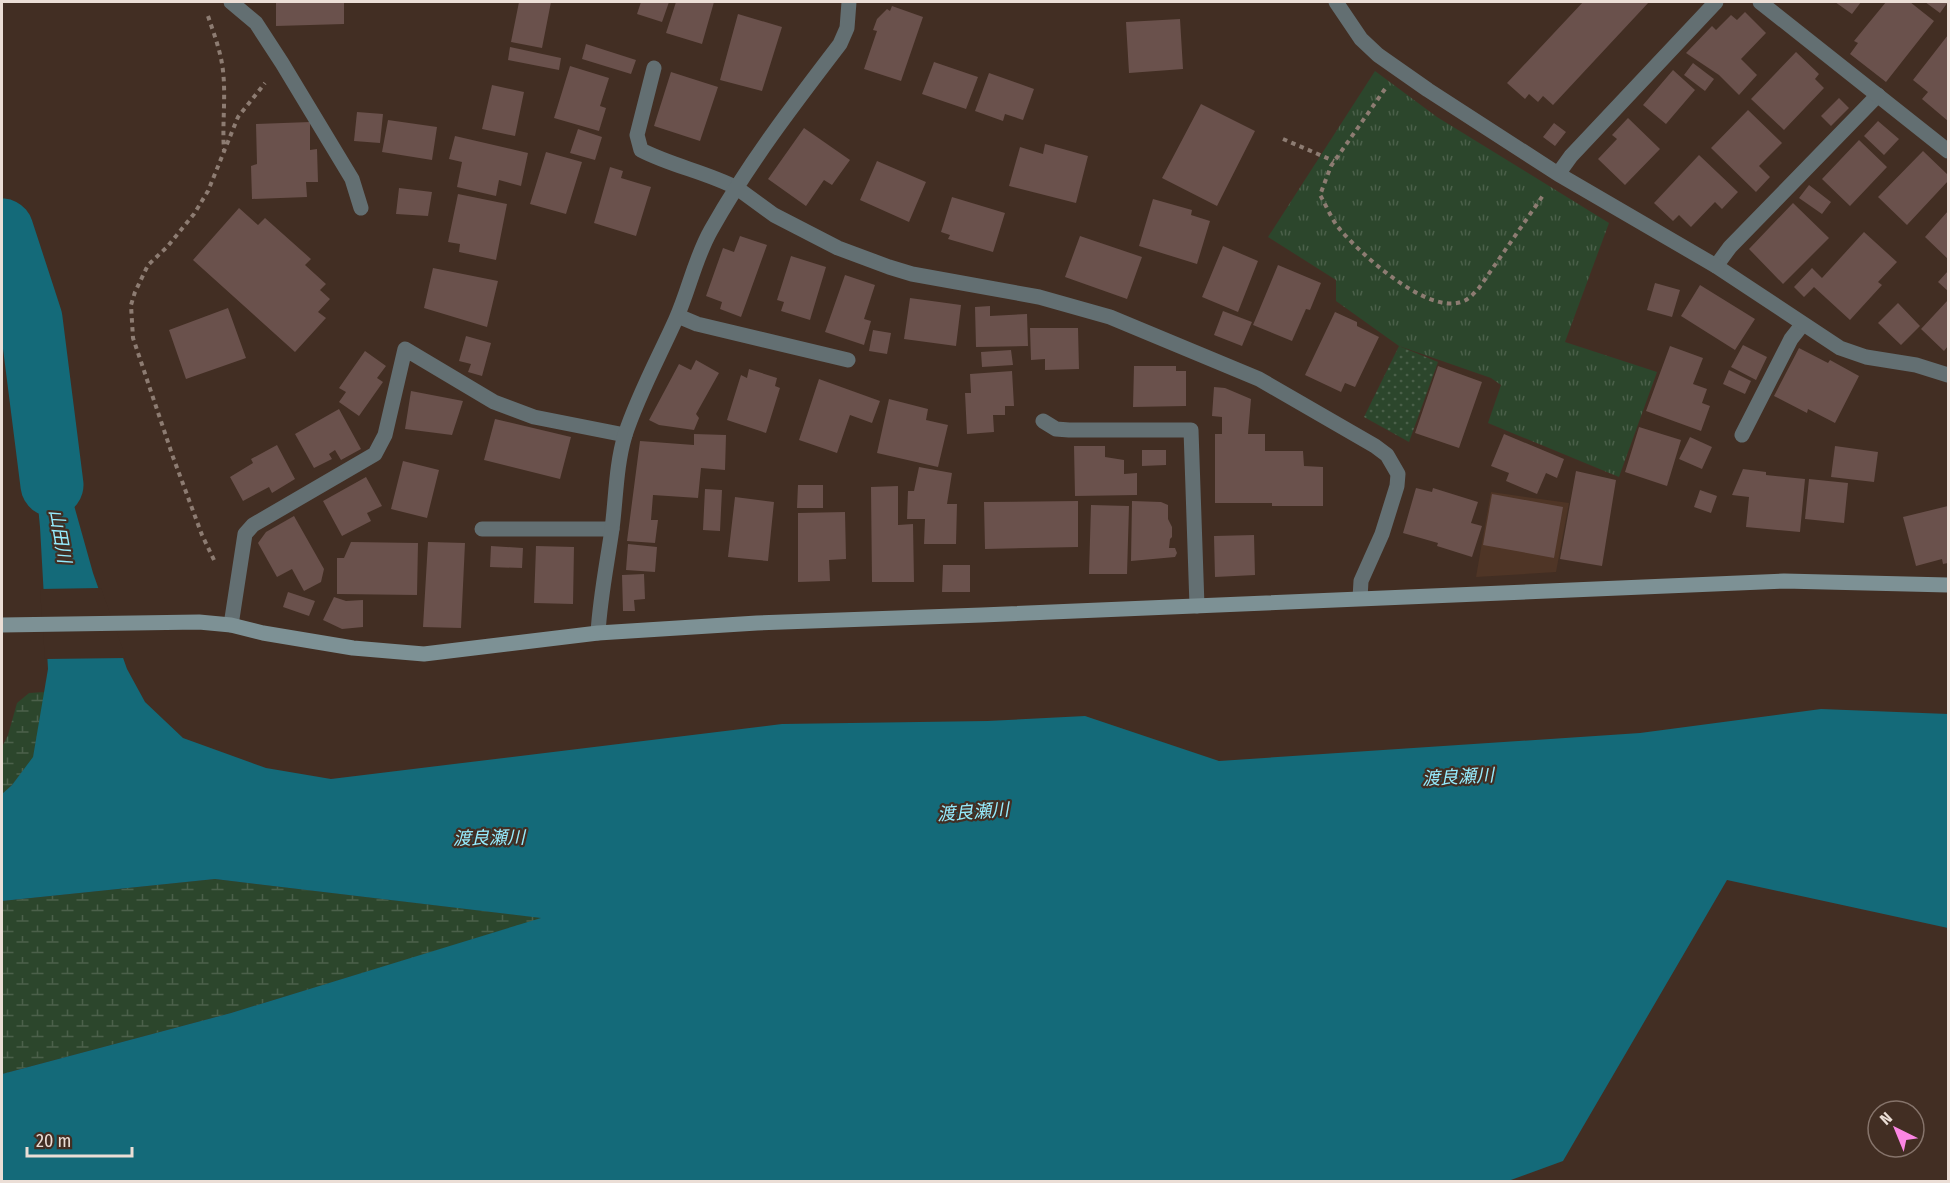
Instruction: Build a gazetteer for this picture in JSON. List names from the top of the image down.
{
  "water": ["山田川", "渡良瀬川"],
  "scale_bar": "20 m",
  "north": "top left"
}
